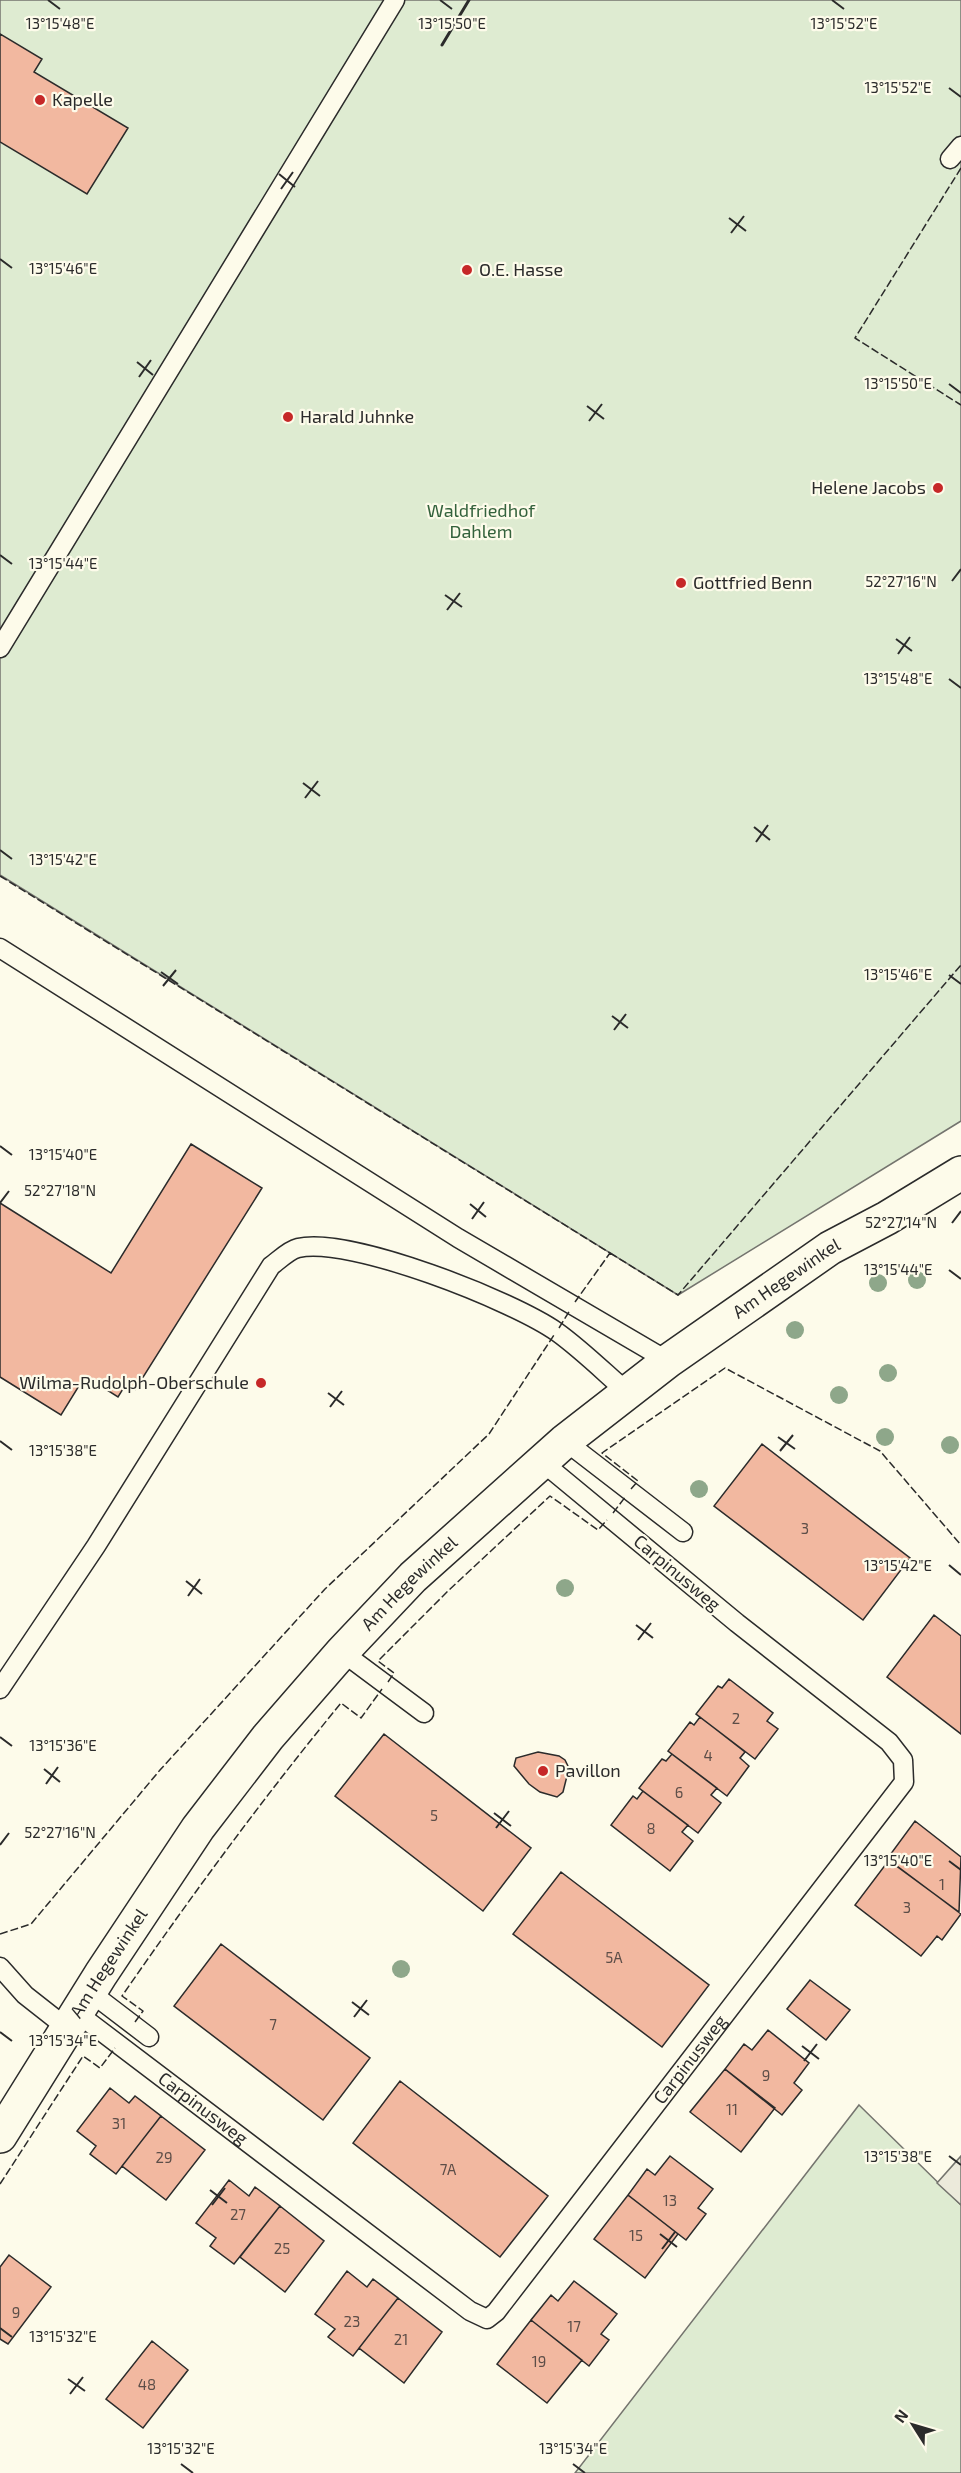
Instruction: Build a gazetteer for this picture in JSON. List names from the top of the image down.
{
  "streets": {
    "street": ["Am Hegewinkel"],
    "lane": ["Carpinusweg"]
  },
  "crossings": [
    ["Am Hegewinkel", "Carpinusweg"]
  ],
  "parks": ["Waldfriedhof Dahlem"],
  "places": [
    "Kapelle",
    "O.E. Hasse",
    "Harald Juhnke",
    "Helene Jacobs",
    "Gottfried Benn",
    "Wilma-Rudolph-Oberschule",
    "Pavillon"
  ],
  "house_numbers": [
    "3",
    "2",
    "4",
    "6",
    "5",
    "8",
    "1",
    "3",
    "5A",
    "7",
    "9",
    "11",
    "31",
    "29",
    "7A",
    "13",
    "27",
    "15",
    "25",
    "9",
    "23",
    "17",
    "21",
    "19",
    "48"
  ],
  "north": "top left",
  "coordinates": [
    "13°15'48\"E",
    "13°15'50\"E",
    "13°15'52\"E",
    "13°15'46\"E",
    "13°15'44\"E",
    "52°27'16\"N",
    "13°15'42\"E",
    "13°15'40\"E",
    "52°27'18\"N",
    "52°27'14\"N",
    "13°15'38\"E",
    "13°15'36\"E",
    "13°15'34\"E",
    "13°15'32\"E"
  ]
}
